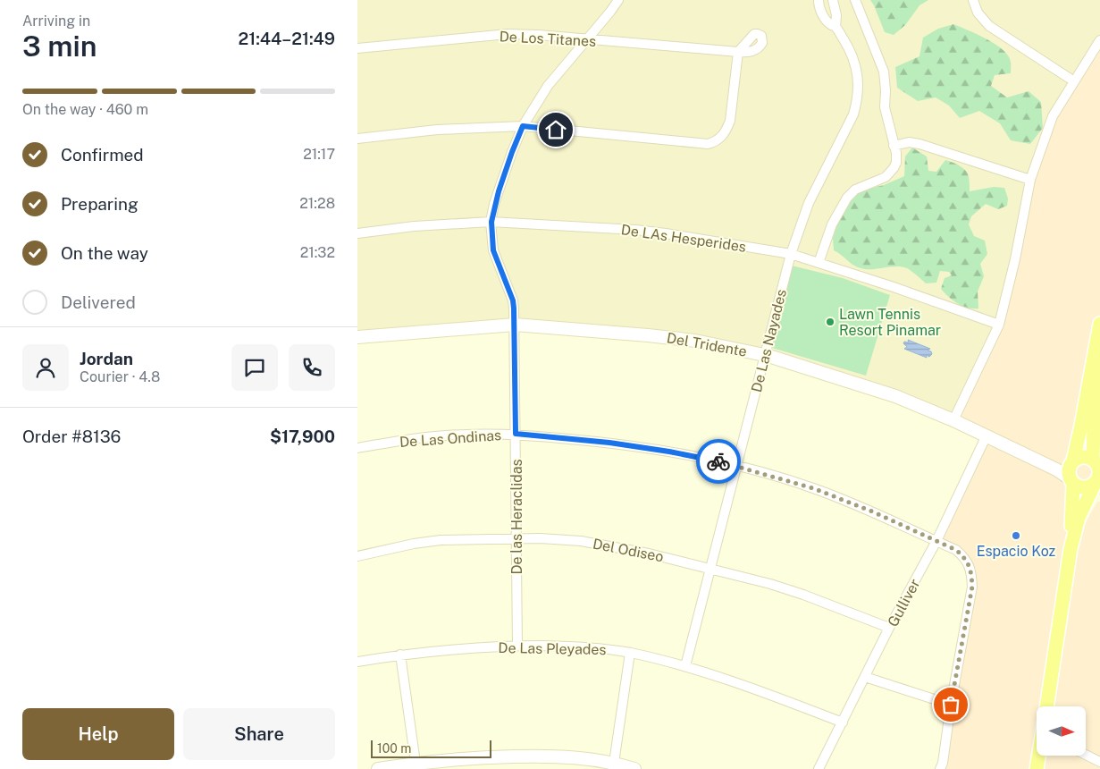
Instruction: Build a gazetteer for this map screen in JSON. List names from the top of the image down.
{
  "streets": {
    "main road": ["Del Tridente"],
    "street": [
      "De Los Titanes",
      "De LAs Hesperides",
      "De Las Nayades",
      "De Las Ondinas",
      "De las Heraclidas",
      "Del Odiseo",
      "Gulliver",
      "De Las Pleyades"
    ]
  },
  "crossings": [
    ["De Los Titanes", "De las Heraclidas"],
    ["De LAs Hesperides", "De Las Nayades"],
    ["De LAs Hesperides", "De las Heraclidas"],
    ["De Las Nayades", "Del Tridente"],
    ["De Las Nayades", "De Las Ondinas"],
    ["De Las Nayades", "Del Odiseo"],
    ["De Las Nayades", "De Las Pleyades"],
    ["Del Tridente", "De las Heraclidas"],
    ["Del Tridente", "Gulliver"],
    ["De Las Ondinas", "De las Heraclidas"],
    ["De Las Ondinas", "Gulliver"],
    ["De las Heraclidas", "Del Odiseo"],
    ["De las Heraclidas", "De Las Pleyades"],
    ["Del Odiseo", "Gulliver"],
    ["Gulliver", "De Las Pleyades"]
  ],
  "places": ["Lawn Tennis Resort Pinamar", "Espacio Koz"],
  "scale_bar": "100 m",
  "north": "right",
  "page": {
    "heading": ["3 min", "Arriving in", "21:44–21:49"],
    "panel": [
      "Jordan",
      "Courier · 4.8",
      "Order #8136",
      "$17,900"
    ],
    "bar": "On the way · 460 m",
    "list": [
      ["Confirmed", "21:17"],
      ["Preparing", "21:28"],
      ["On the way", "21:32"],
      "Delivered"
    ],
    "buttons": ["Help", "Share"],
    "scale": "100 m"
  }
}
